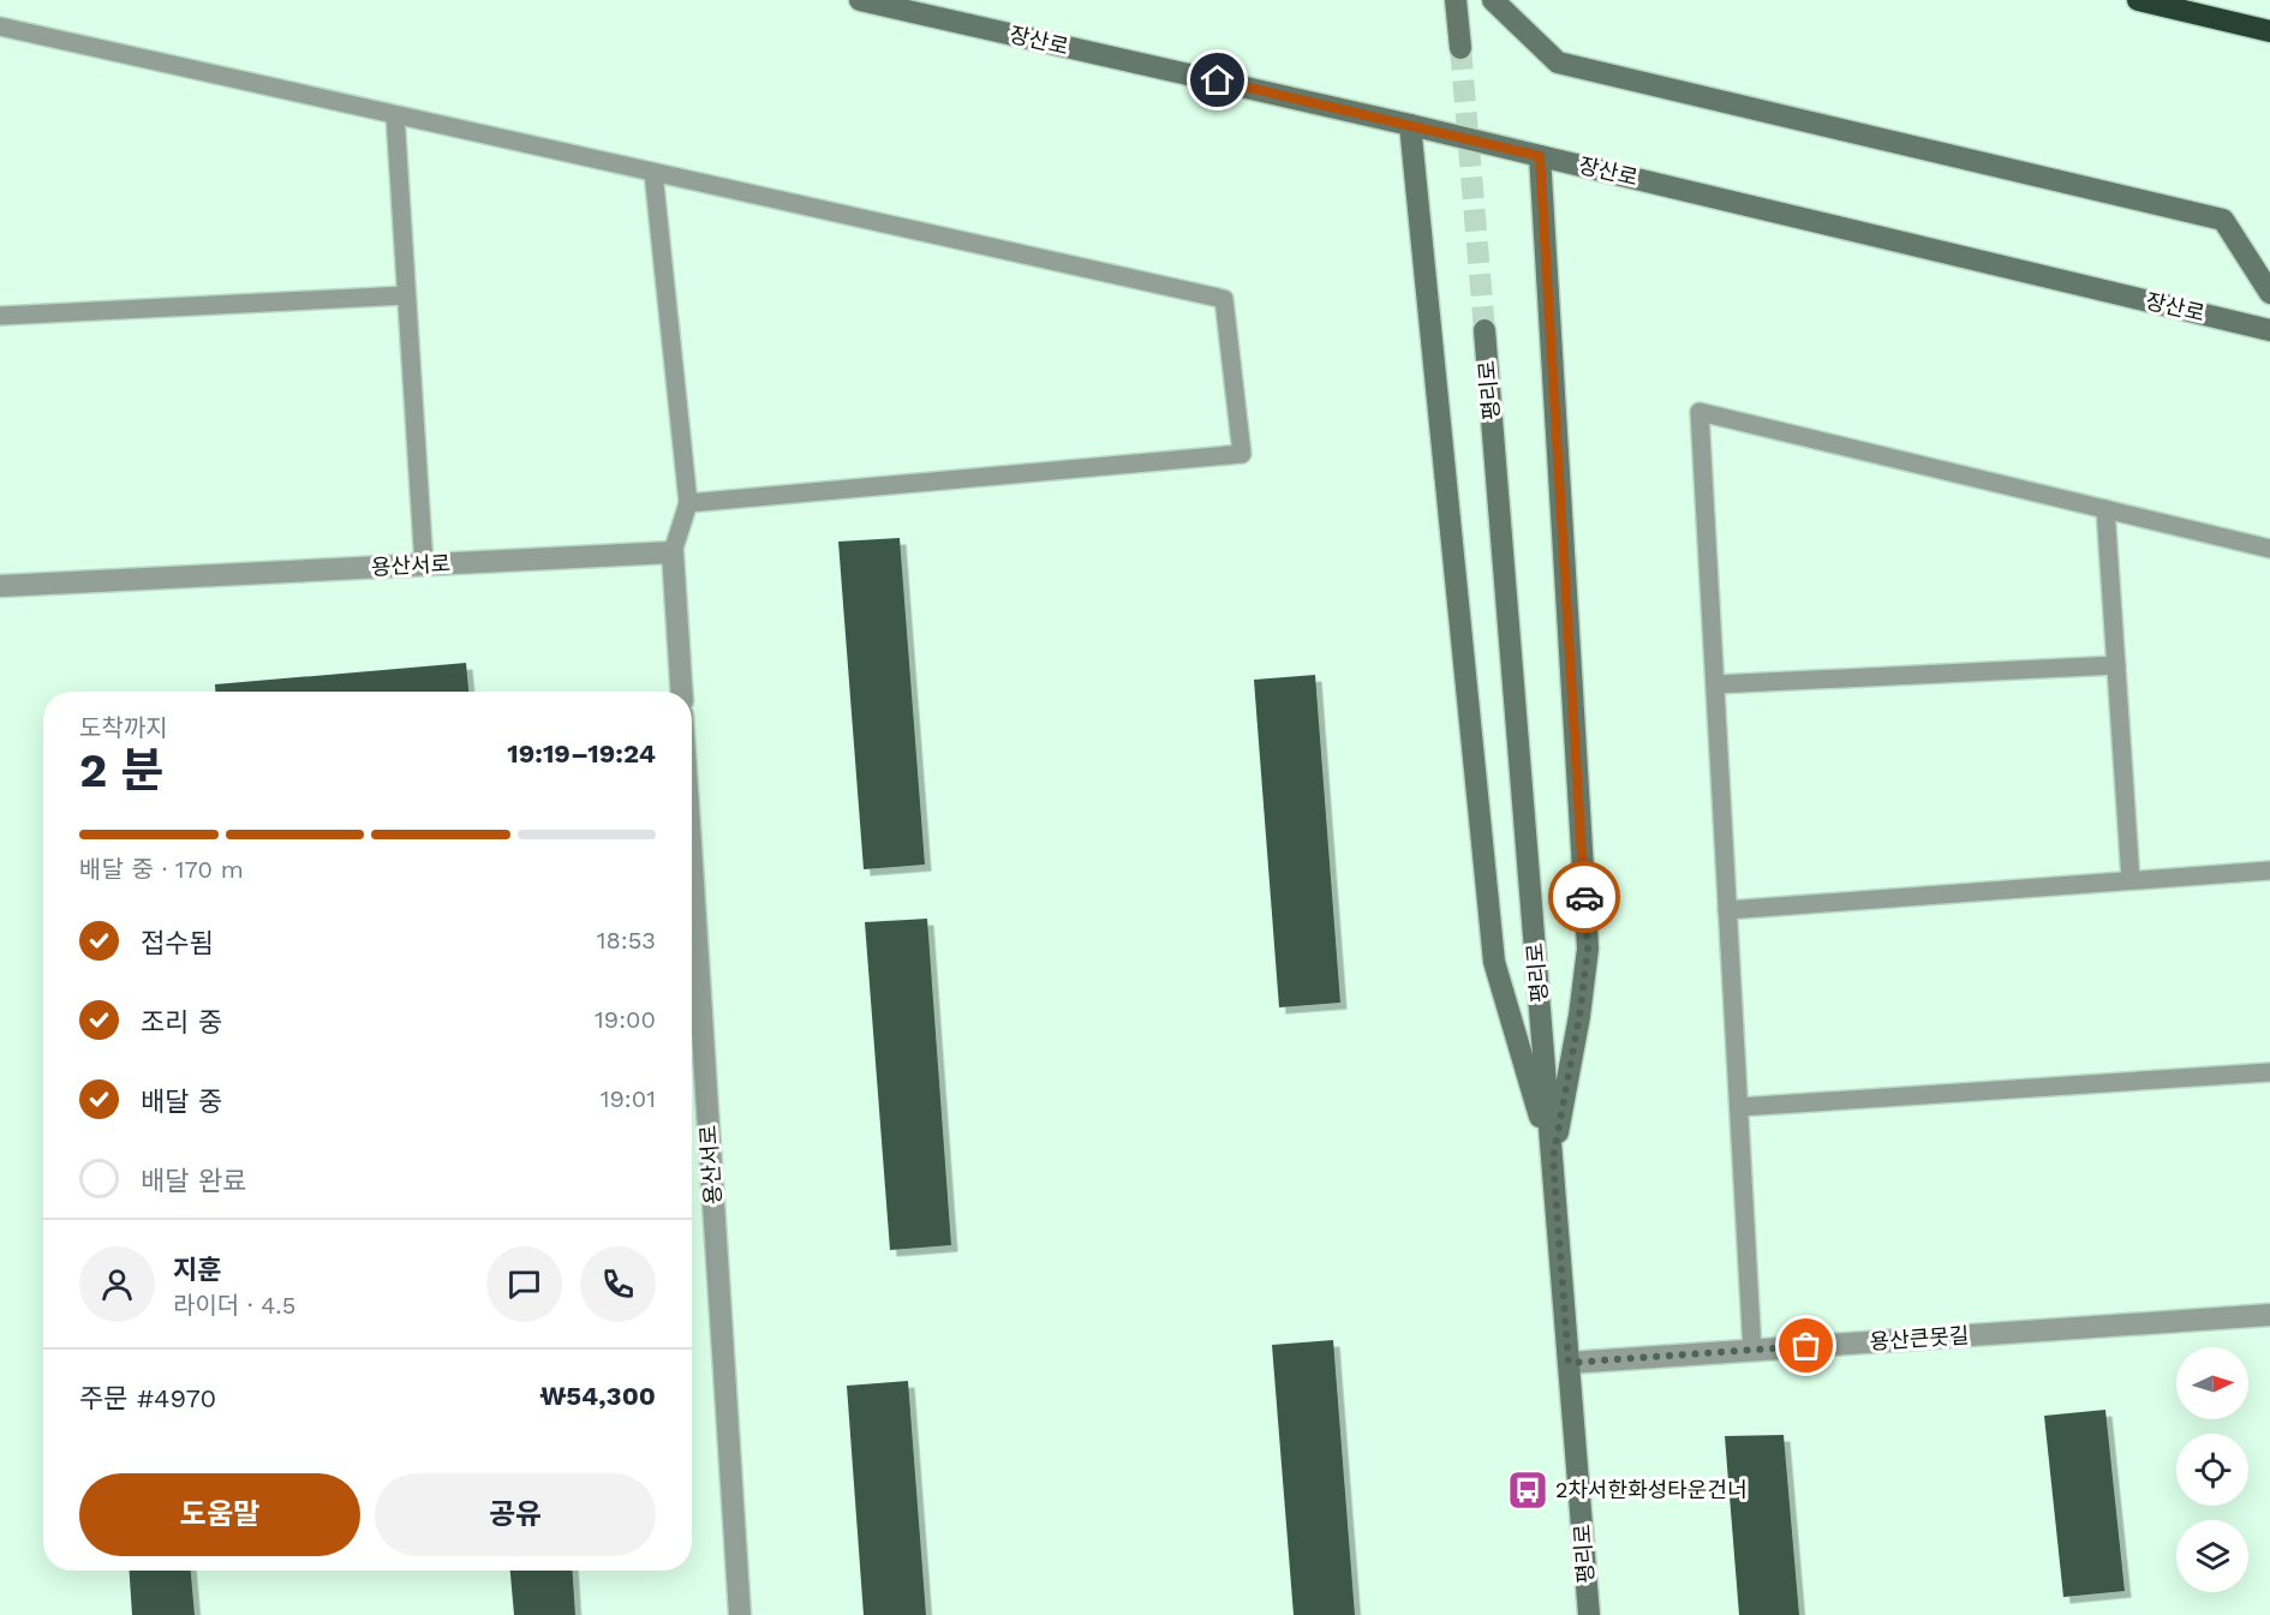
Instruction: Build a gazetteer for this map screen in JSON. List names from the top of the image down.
{
  "streets": {
    "main road": ["장산로", "평리로"],
    "street": ["용산서로", "용산큰못길"]
  },
  "crossings": [
    ["평리로", "용산큰못길"]
  ],
  "places": {
    "bus stop": ["2차서한화성타운건너"]
  },
  "north": "right",
  "page": {
    "heading": ["2 분", "도착까지", "19:19–19:24"],
    "panel": [
      "지훈",
      "라이더 · 4.5",
      "주문 #4970",
      "₩54,300"
    ],
    "bar": "배달 중 · 170 m",
    "list": [
      ["접수됨", "18:53"],
      ["조리 중", "19:00"],
      ["배달 중", "19:01"],
      "배달 완료"
    ],
    "buttons": ["도움말", "공유"]
  }
}
